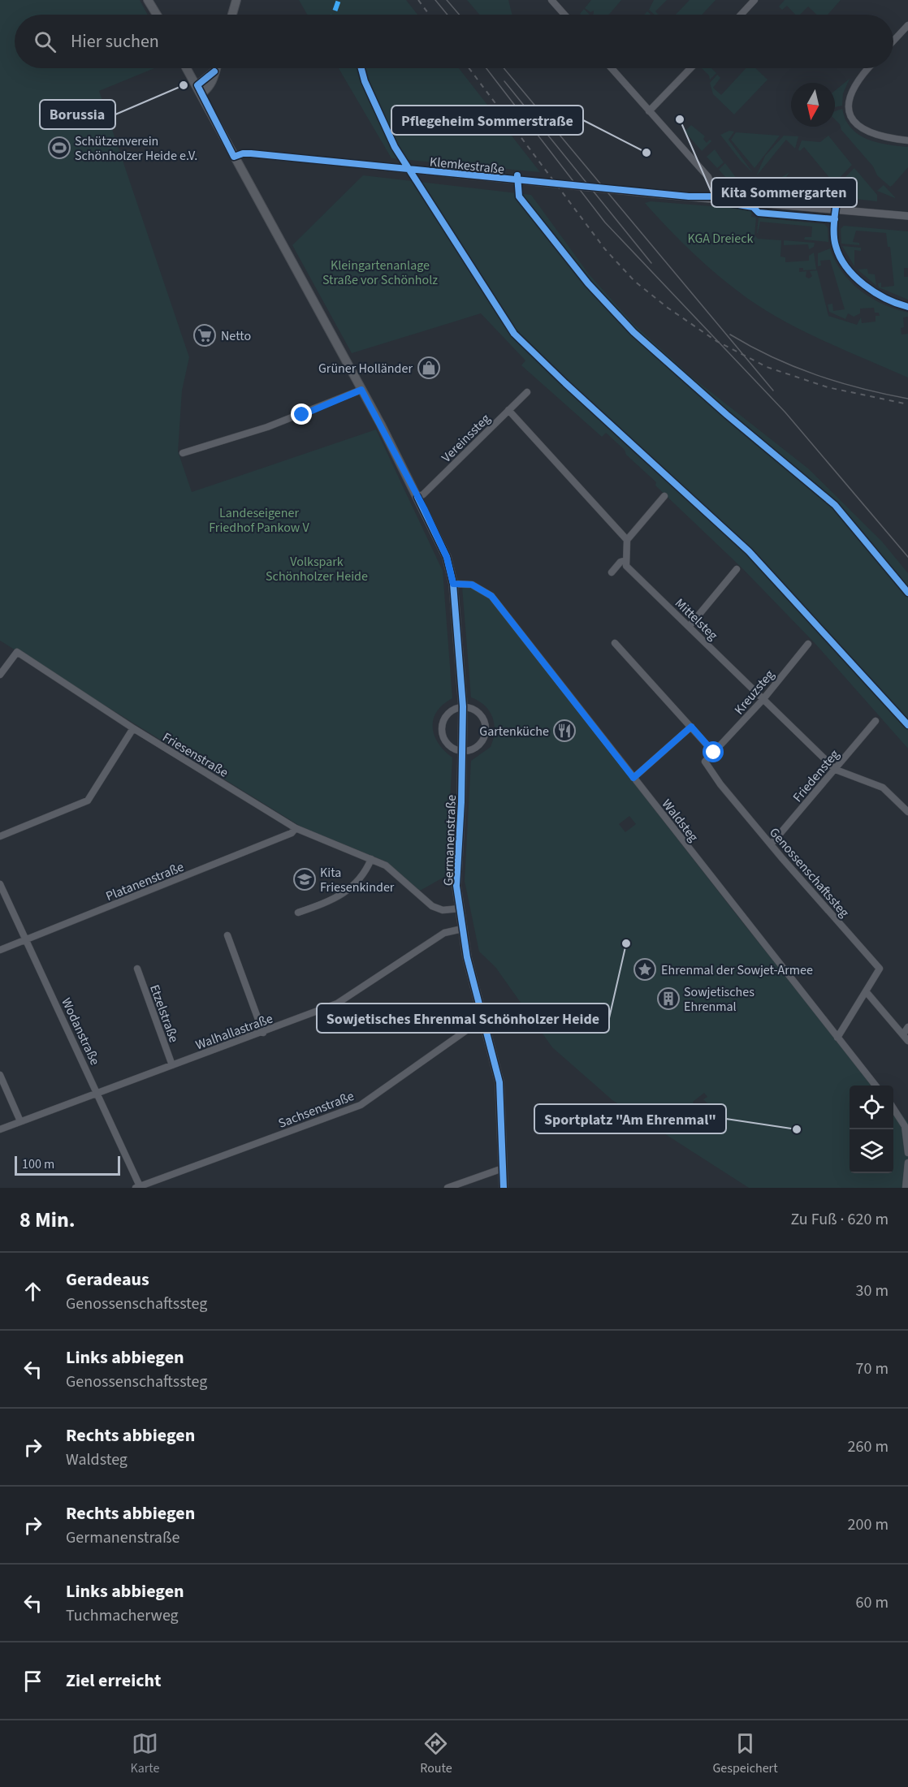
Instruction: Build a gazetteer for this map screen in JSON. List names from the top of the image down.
{
  "streets": {
    "main road": ["Germanenstraße"],
    "street": [
      "Klemkestraße",
      "Vereinssteg",
      "Mittelsteg",
      "Kreuzsteg",
      "Friesenstraße",
      "Friedensteg",
      "Waldsteg",
      "Genossenschaftssteg",
      "Platanenstraße",
      "Etzelstraße",
      "Wodanstraße",
      "Walhallastraße",
      "Sachsenstraße"
    ]
  },
  "crossings": [
    ["Klemkestraße", "Germanenstraße"],
    ["Vereinssteg", "Germanenstraße"],
    ["Mittelsteg", "Kreuzsteg"],
    ["Mittelsteg", "Friedensteg"],
    ["Kreuzsteg", "Genossenschaftssteg"],
    ["Friesenstraße", "Germanenstraße"],
    ["Friesenstraße", "Platanenstraße"],
    ["Friedensteg", "Genossenschaftssteg"],
    ["Waldsteg", "Germanenstraße"],
    ["Waldsteg", "Genossenschaftssteg"],
    ["Germanenstraße", "Walhallastraße"],
    ["Germanenstraße", "Sachsenstraße"],
    ["Platanenstraße", "Wodanstraße"],
    ["Etzelstraße", "Walhallastraße"],
    ["Wodanstraße", "Walhallastraße"],
    ["Wodanstraße", "Sachsenstraße"]
  ],
  "parks": [
    "KGA Dreieck",
    "Kleingartenanlage Straße vor Schönholz",
    "Landeseigener Friedhof Pankow V",
    "Volkspark Schönholzer Heide"
  ],
  "places": {
    "other": [
      "Borussia",
      "Kita Sommergarten",
      "Pflegeheim Sommerstraße",
      "Sowjetisches Ehrenmal Schönholzer Heide",
      "Sportplatz \"Am Ehrenmal\""
    ],
    "sports": ["Schützenverein Schönholzer Heide e.V."],
    "supermarket": ["Netto"],
    "shop": ["Grüner Holländer"],
    "restaurant": ["Gartenküche"],
    "school or university": ["Kita Friesenkinder"],
    "place": ["Ehrenmal der Sowjet-Armee"],
    "building": ["Sowjetisches Ehrenmal"]
  },
  "scale_bar": "100 m",
  "north": "bottom",
  "page": {
    "search": "Hier suchen",
    "scale": "100 m",
    "heading": ["8 Min.", "Zu Fuß · 620 m"],
    "list": [
      ["Geradeaus", "Genossenschaftssteg", "30 m"],
      ["Links abbiegen", "Genossenschaftssteg", "70 m"],
      ["Rechts abbiegen", "Waldsteg", "260 m"],
      ["Rechts abbiegen", "Germanenstraße", "200 m"],
      ["Links abbiegen", "Tuchmacherweg", "60 m"],
      "Ziel erreicht"
    ],
    "nav": ["Karte", "Route", "Gespeichert"]
  }
}
